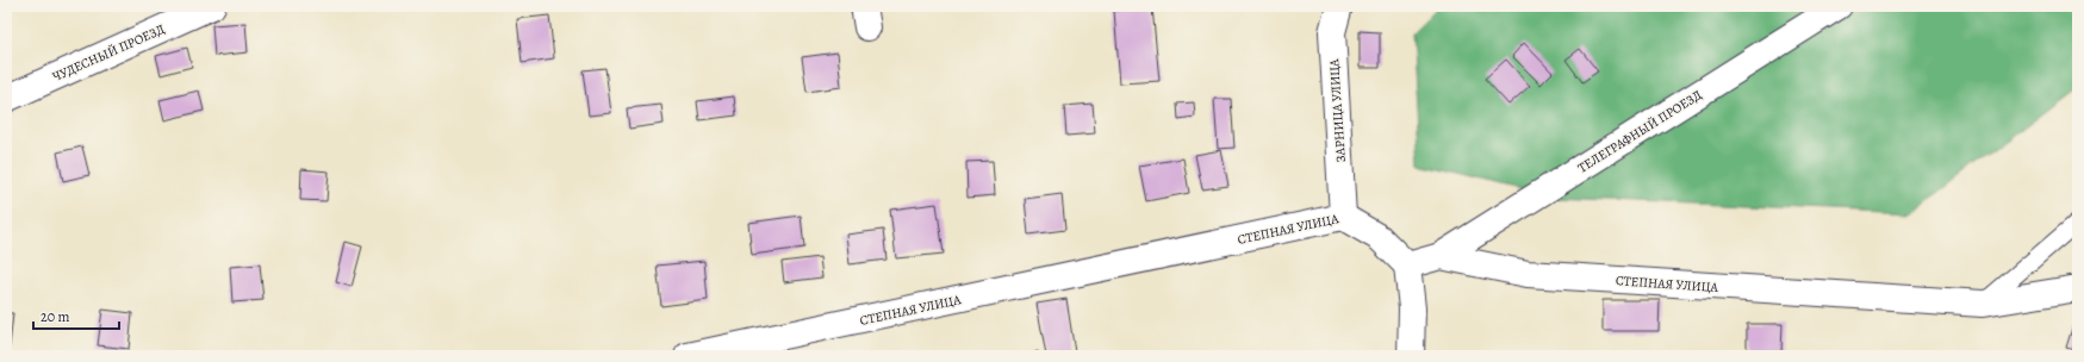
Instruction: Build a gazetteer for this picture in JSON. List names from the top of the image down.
{
  "streets": {
    "street": [
      "ЧУДЕСНЫЙ ПРОЕЗД",
      "ЗАРНИЦА УЛИЦА",
      "ТЕЛЕГРАФНЫЙ ПРОЕЗД",
      "СТЕПНАЯ УЛИЦА"
    ]
  },
  "crossings": [
    ["ЗАРНИЦА УЛИЦА", "СТЕПНАЯ УЛИЦА"],
    ["ТЕЛЕГРАФНЫЙ ПРОЕЗД", "СТЕПНАЯ УЛИЦА"]
  ],
  "scale_bar": "20 m"
}
